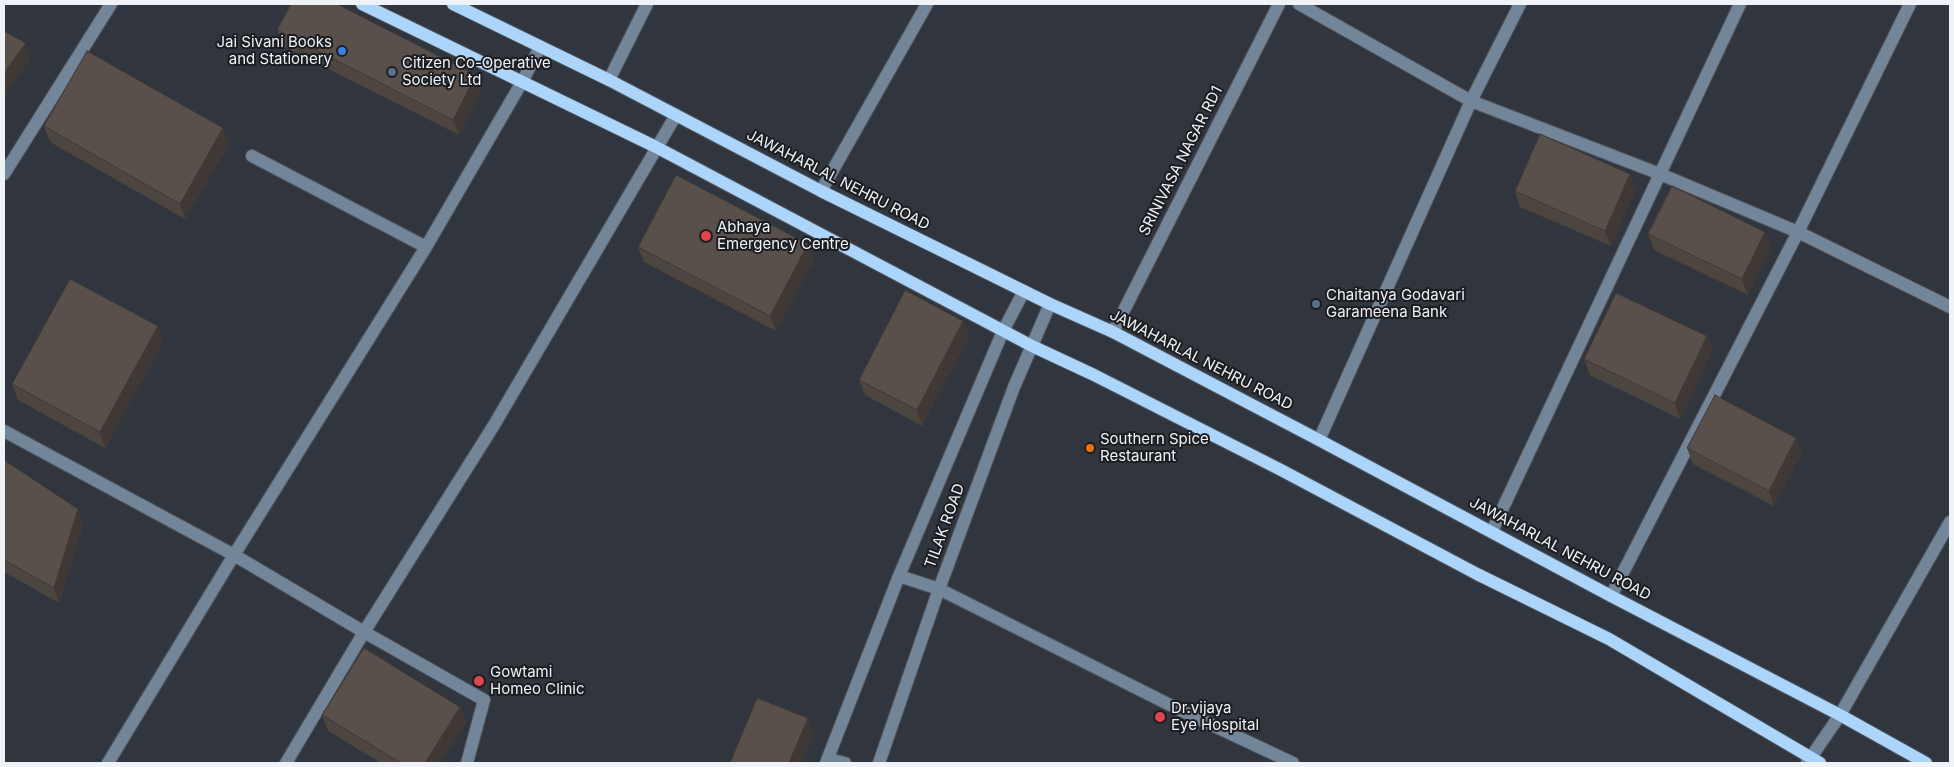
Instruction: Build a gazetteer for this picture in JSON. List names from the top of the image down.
{
  "streets": {
    "main road": ["JAWAHARLAL NEHRU ROAD"],
    "street": ["SRINIVASA NAGAR RD1", "TILAK ROAD"]
  },
  "crossings": [
    ["SRINIVASA NAGAR RD1", "JAWAHARLAL NEHRU ROAD"],
    ["JAWAHARLAL NEHRU ROAD", "TILAK ROAD"]
  ],
  "places": [
    "Jai Sivani Books and Stationery",
    "Citizen Co-Operative Society Ltd",
    "Abhaya Emergency Centre",
    "Chaitanya Godavari Garameena Bank",
    "Southern Spice Restaurant",
    "Gowtami Homeo Clinic",
    "Dr.vijaya Eye Hospital"
  ]
}
